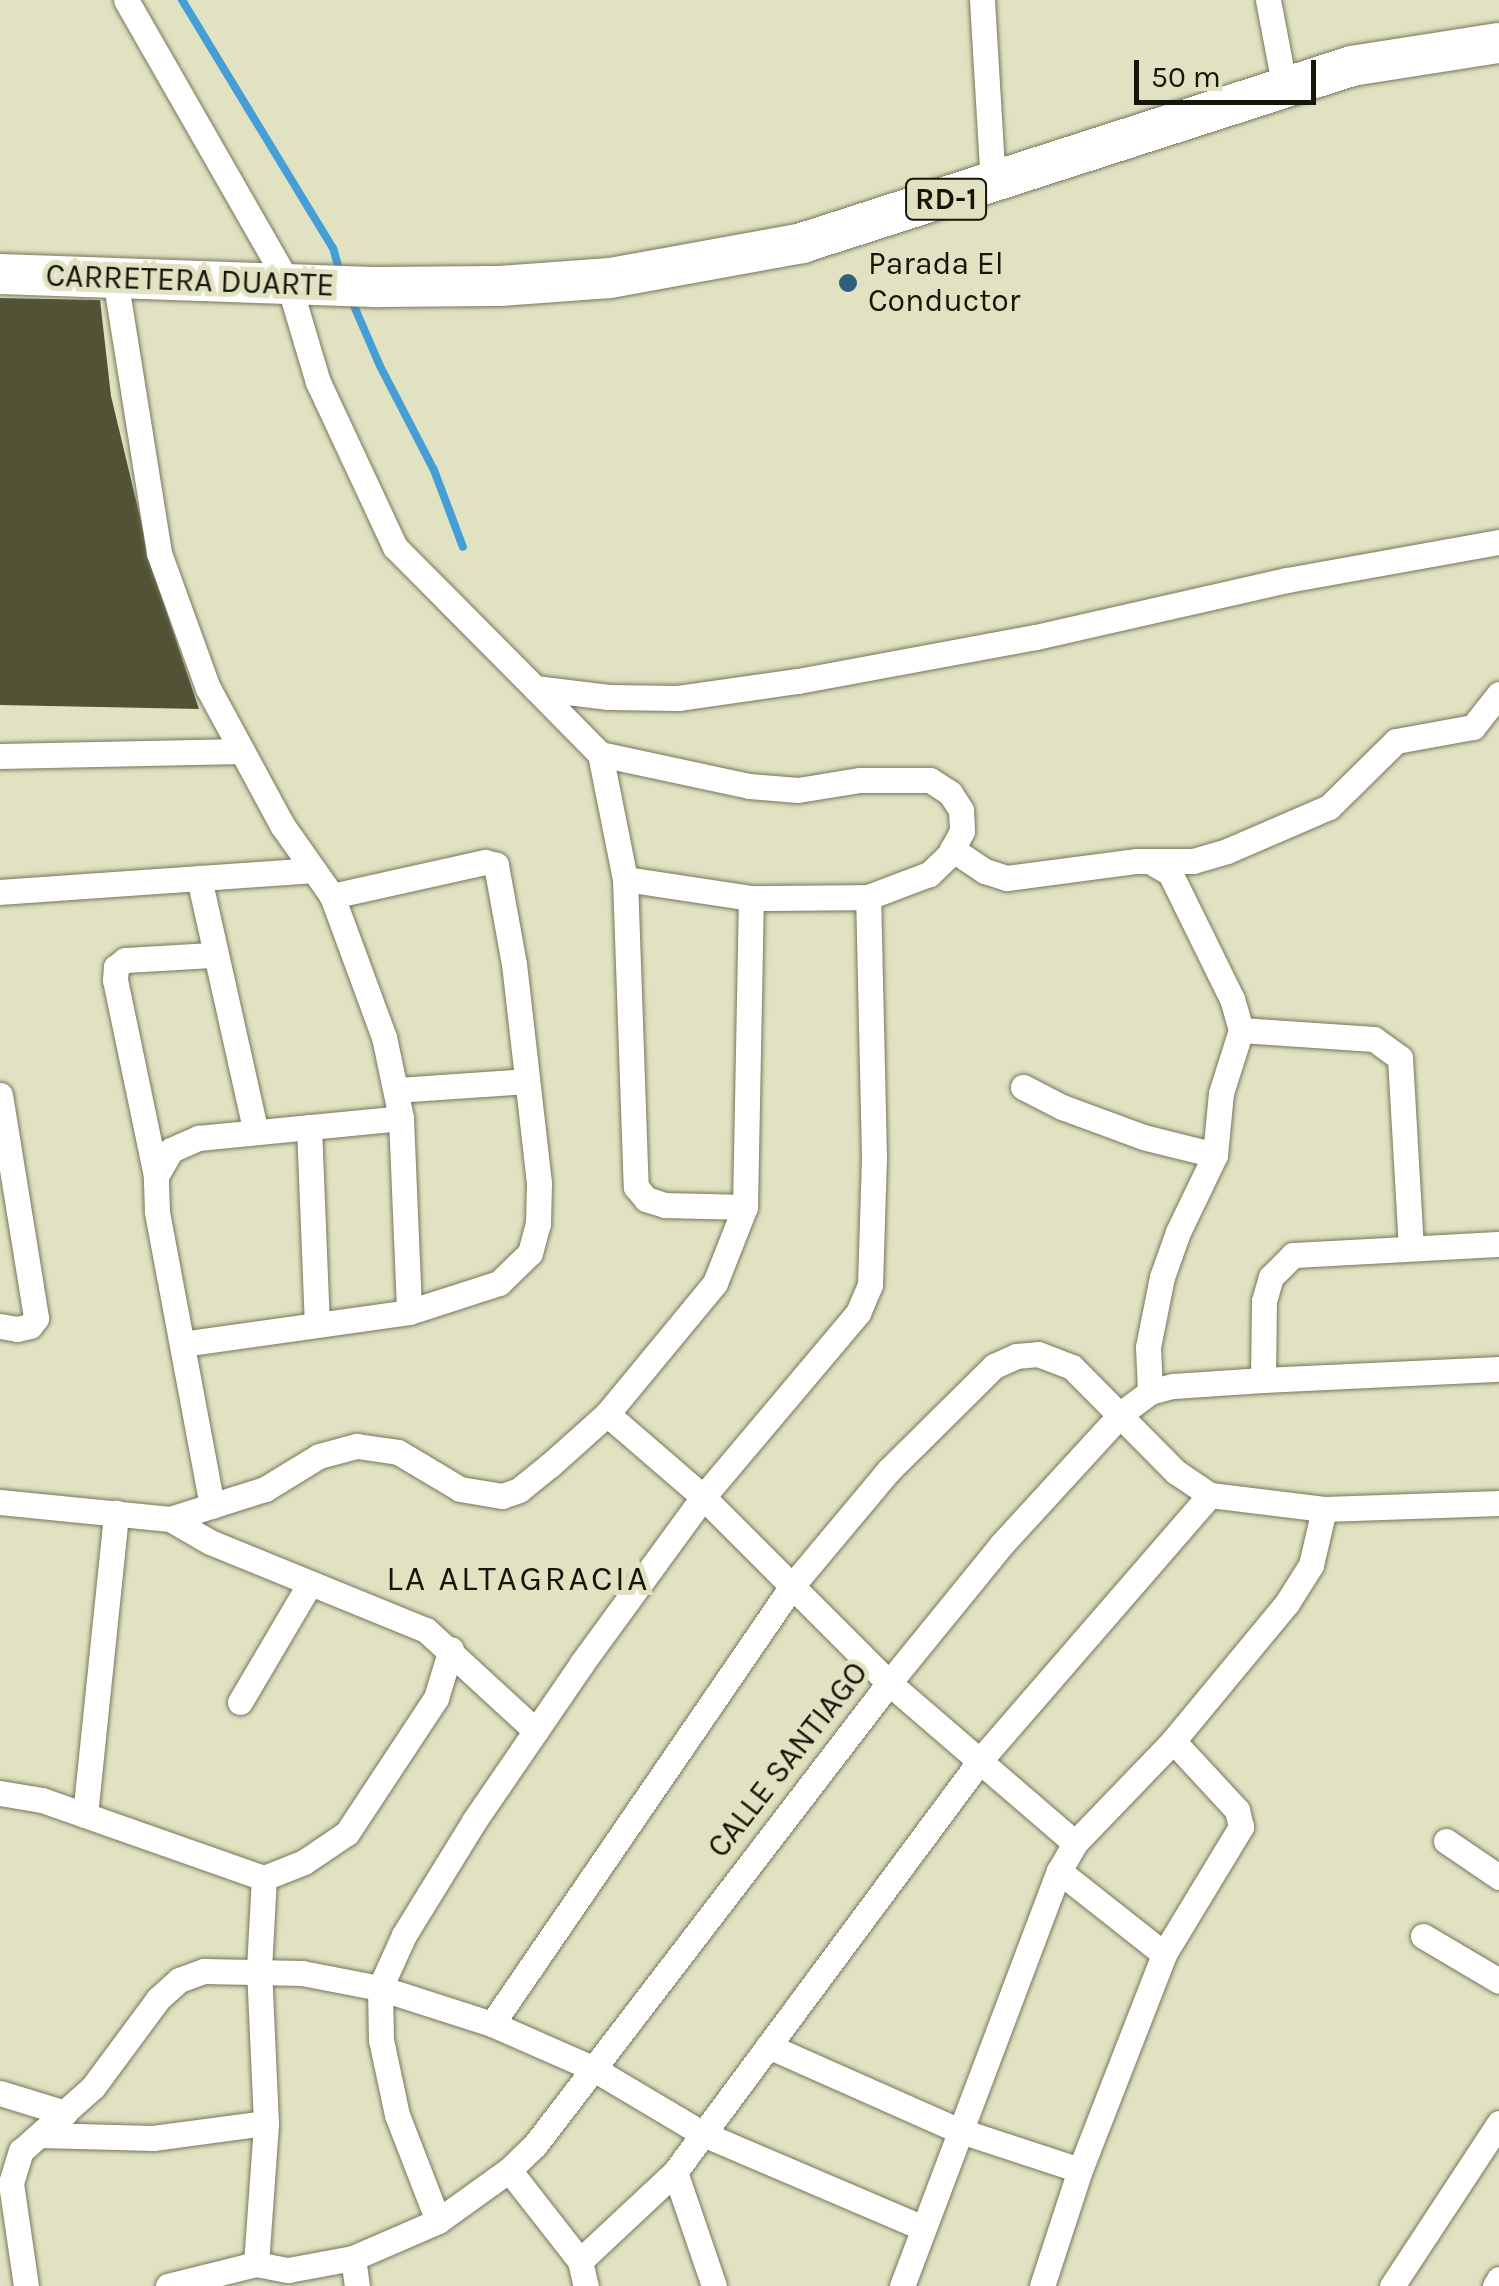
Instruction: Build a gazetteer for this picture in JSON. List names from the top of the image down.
{
  "streets": {
    "main road": ["RD-1", "CARRETERA DUARTE"],
    "street": ["CALLE SANTIAGO"]
  },
  "crossings": [
    ["RD-1", "CARRETERA DUARTE"]
  ],
  "districts": ["LA ALTAGRACIA"],
  "places": ["Parada El Conductor"],
  "scale_bar": "50 m"
}
